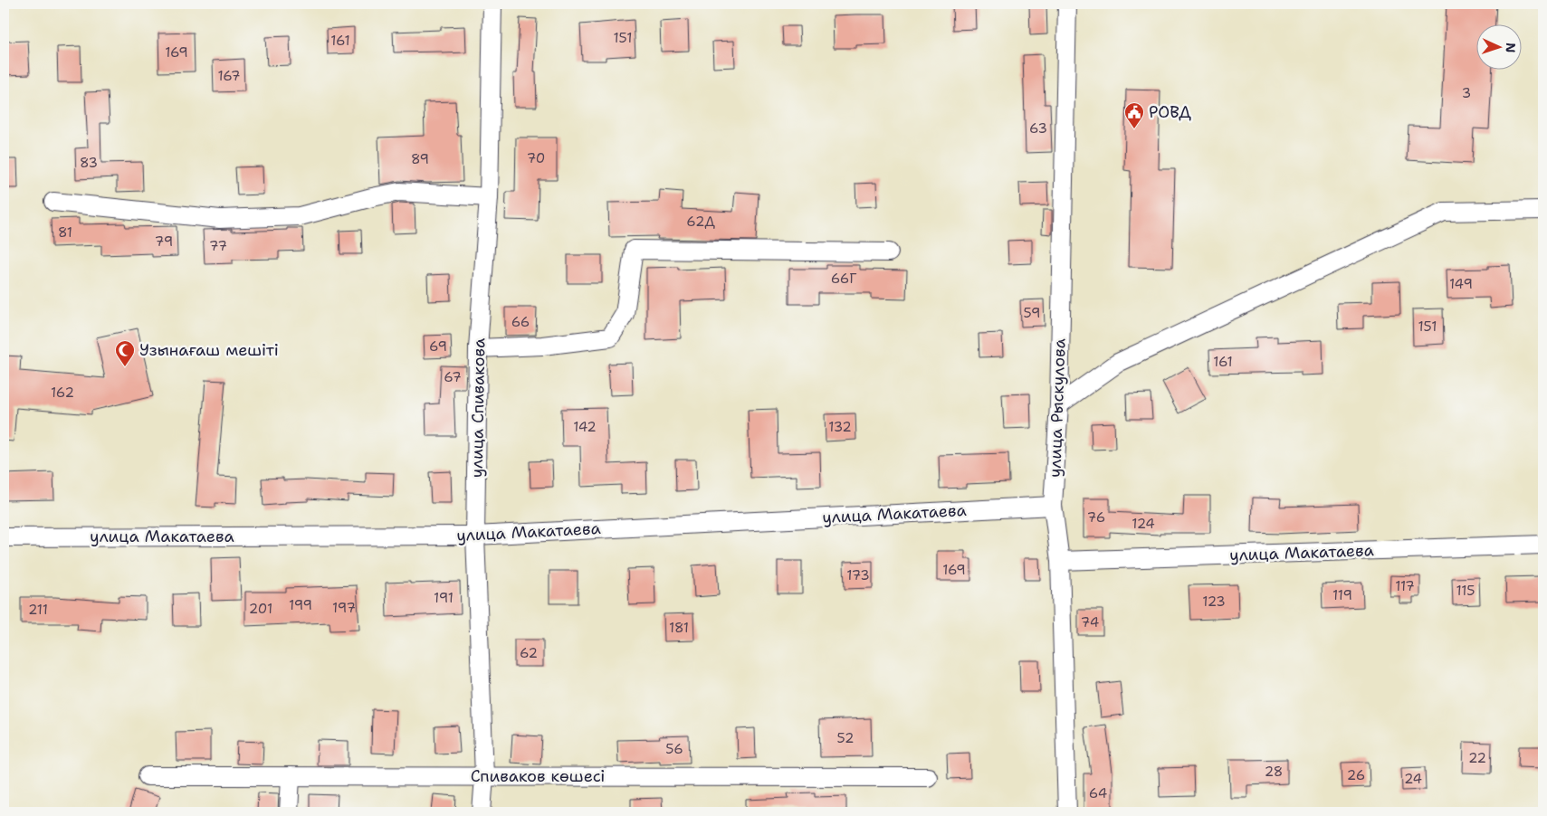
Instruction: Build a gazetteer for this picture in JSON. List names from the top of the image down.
{
  "streets": {
    "street": [
      "улица Спивакова",
      "улица Рыскулова",
      "улица Макатаева",
      "Спиваков көшесі"
    ]
  },
  "crossings": [
    ["улица Спивакова", "улица Макатаева"],
    ["улица Спивакова", "Спиваков көшесі"],
    ["улица Рыскулова", "улица Макатаева"]
  ],
  "places": {
    "public building": ["РОВД"],
    "mosque": ["Узынағаш мешіті"]
  },
  "house_numbers": [
    "151",
    "161",
    "169",
    "167",
    "3",
    "63",
    "70",
    "89",
    "83",
    "62Д",
    "81",
    "79",
    "77",
    "66Г",
    "149",
    "59",
    "66",
    "151",
    "69",
    "161",
    "67",
    "162",
    "142",
    "132",
    "76",
    "124",
    "169",
    "173",
    "117",
    "115",
    "119",
    "191",
    "123",
    "199",
    "197",
    "201",
    "211",
    "74",
    "181",
    "62",
    "52",
    "56",
    "22",
    "28",
    "26",
    "24",
    "64"
  ],
  "north": "right"
}
